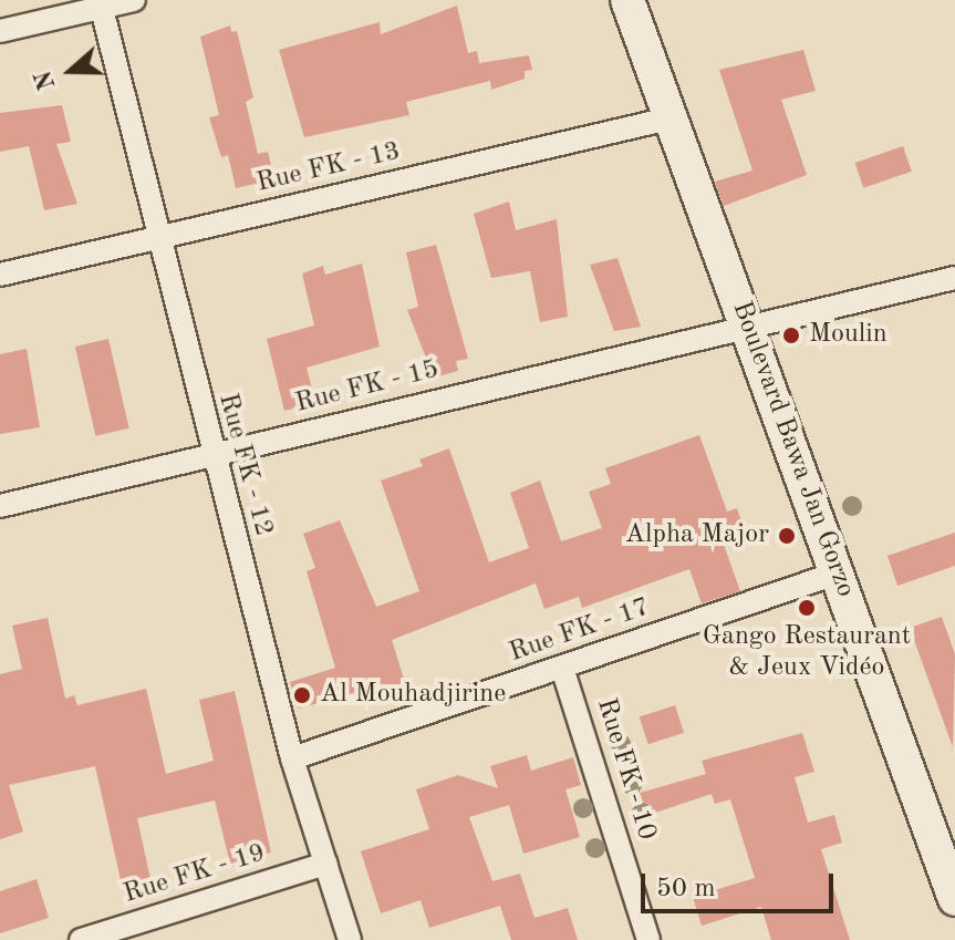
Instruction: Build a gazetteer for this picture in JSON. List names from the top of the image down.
{
  "streets": {
    "main road": ["Boulevard Bawa Jan Gorzo"],
    "street": [
      "Rue FK - 13",
      "Rue FK - 15",
      "Rue FK - 12",
      "Rue FK - 17",
      "Rue FK - 10",
      "Rue FK - 19"
    ]
  },
  "crossings": [
    ["Rue FK - 13", "Boulevard Bawa Jan Gorzo"],
    ["Rue FK - 13", "Rue FK - 12"],
    ["Rue FK - 15", "Boulevard Bawa Jan Gorzo"],
    ["Rue FK - 15", "Rue FK - 12"],
    ["Boulevard Bawa Jan Gorzo", "Rue FK - 17"],
    ["Rue FK - 12", "Rue FK - 17"],
    ["Rue FK - 12", "Rue FK - 19"],
    ["Rue FK - 17", "Rue FK - 10"]
  ],
  "places": [
    "Moulin",
    "Alpha Major",
    "Gango Restaurant & Jeux Vidéo",
    "Al Mouhadjirine"
  ],
  "scale_bar": "50 m",
  "north": "left"
}
